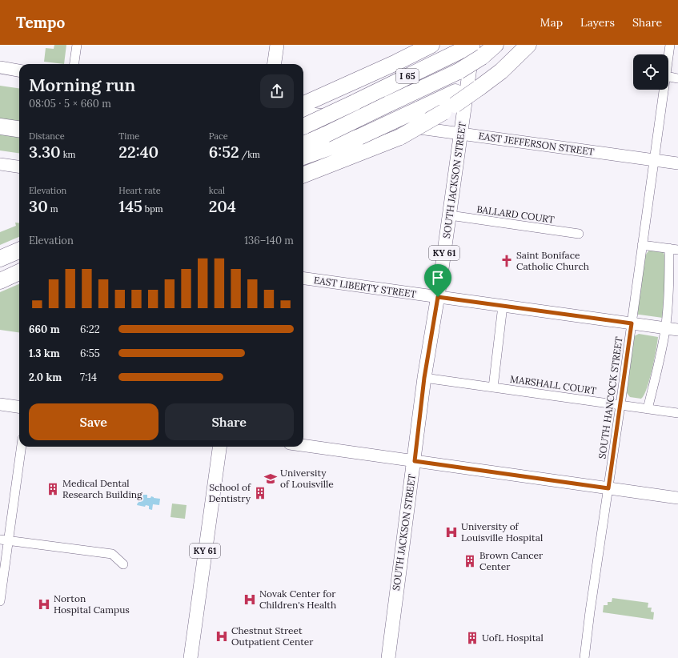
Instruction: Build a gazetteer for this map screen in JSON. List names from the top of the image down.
{
  "streets": {
    "highway": ["I 65"],
    "main road": ["SOUTH JACKSON STREET", "KY 61"],
    "street": [
      "EAST JEFFERSON STREET",
      "BALLARD COURT",
      "EAST LIBERTY STREET",
      "MARSHALL COURT",
      "SOUTH HANCOCK STREET"
    ]
  },
  "crossings": [
    ["I 65", "SOUTH JACKSON STREET"],
    ["EAST JEFFERSON STREET", "SOUTH JACKSON STREET"],
    ["EAST JEFFERSON STREET", "SOUTH HANCOCK STREET"],
    ["SOUTH JACKSON STREET", "BALLARD COURT"],
    ["SOUTH JACKSON STREET", "EAST LIBERTY STREET"],
    ["SOUTH JACKSON STREET", "MARSHALL COURT"],
    ["EAST LIBERTY STREET", "SOUTH HANCOCK STREET"],
    ["MARSHALL COURT", "SOUTH HANCOCK STREET"]
  ],
  "places": {
    "church": ["Saint Boniface Catholic Church"],
    "school or university": ["University of Louisville"],
    "building": [
      "Medical Dental Research Building",
      "School of Dentistry",
      "Brown Cancer Center",
      "UofL Hospital"
    ],
    "hospital": [
      "University of Louisville Hospital",
      "Novak Center for Children's Health",
      "Norton Hospital Campus",
      "Chestnut Street Outpatient Center"
    ]
  },
  "page": {
    "header": "Tempo",
    "nav": ["Map", "Layers", "Share"],
    "heading": ["Morning run", "08:05 · 5 × 660 m"],
    "stats": [
      ["Distance", "3.30 km"],
      ["Time", "22:40"],
      ["Pace", "6:52 /km"],
      ["Elevation", "30 m"],
      ["Heart rate", "145 bpm"],
      ["kcal", "204"]
    ],
    "chart": ["Elevation", "136–140 m"],
    "list": [
      {
        "name": "660 m",
        "note": "6:22"
      },
      {
        "name": "1.3 km",
        "note": "6:55"
      },
      {
        "name": "2.0 km",
        "note": "7:14"
      }
    ],
    "buttons": ["Save", "Share"]
  }
}
